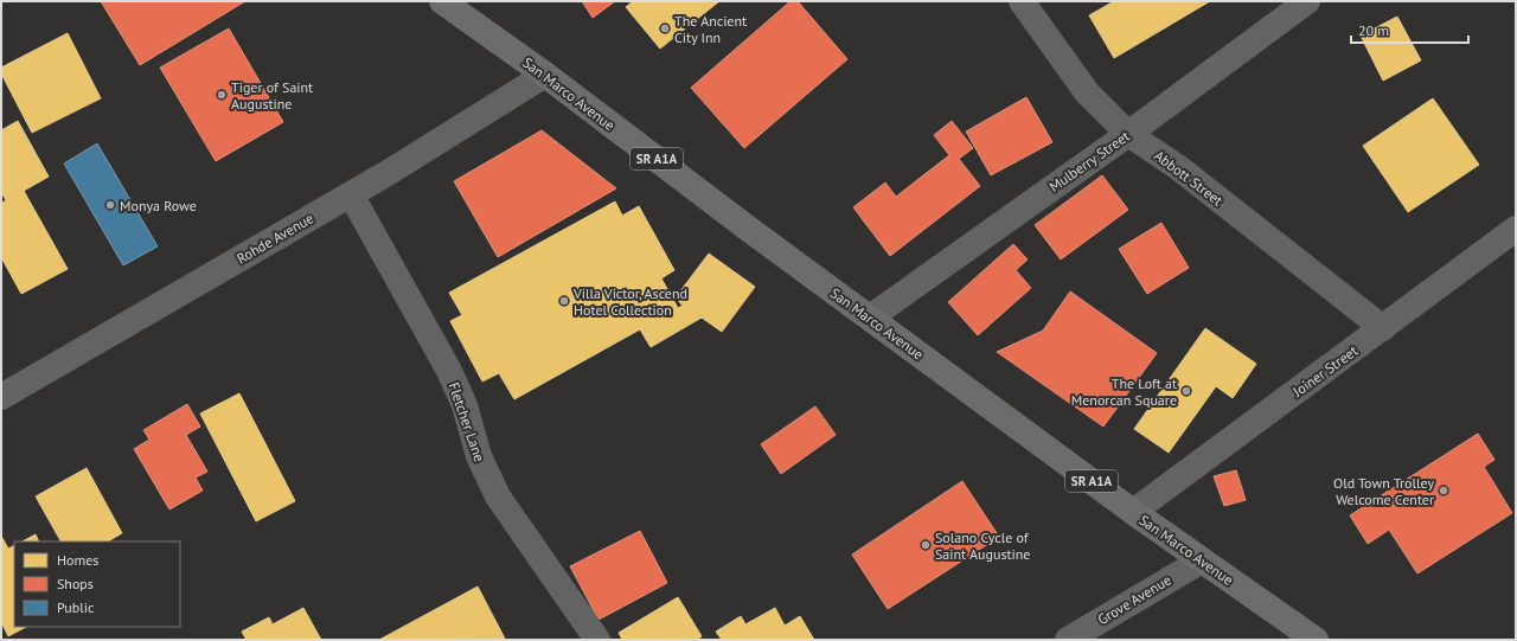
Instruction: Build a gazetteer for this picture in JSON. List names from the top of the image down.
{
  "streets": {
    "main road": ["San Marco Avenue", "SR A1A"],
    "street": [
      "Mulberry Street",
      "Abbott Street",
      "Rohde Avenue",
      "Joiner Street",
      "Fletcher Lane",
      "Grove Avenue"
    ]
  },
  "crossings": [
    ["San Marco Avenue", "Mulberry Street"],
    ["San Marco Avenue", "Rohde Avenue"],
    ["San Marco Avenue", "Joiner Street"],
    ["San Marco Avenue", "Grove Avenue"],
    ["Mulberry Street", "Abbott Street"],
    ["Abbott Street", "Joiner Street"],
    ["Rohde Avenue", "Fletcher Lane"]
  ],
  "places": [
    "The Ancient City Inn",
    "Tiger of Saint Augustine",
    "Monya Rowe",
    "Villa Victor, Ascend Hotel Collection",
    "The Loft at Menorcan Square",
    "Old Town Trolley Welcome Center",
    "Solano Cycle of Saint Augustine"
  ],
  "legend": ["Homes", "Shops", "Public"],
  "scale_bar": "20 m"
}
